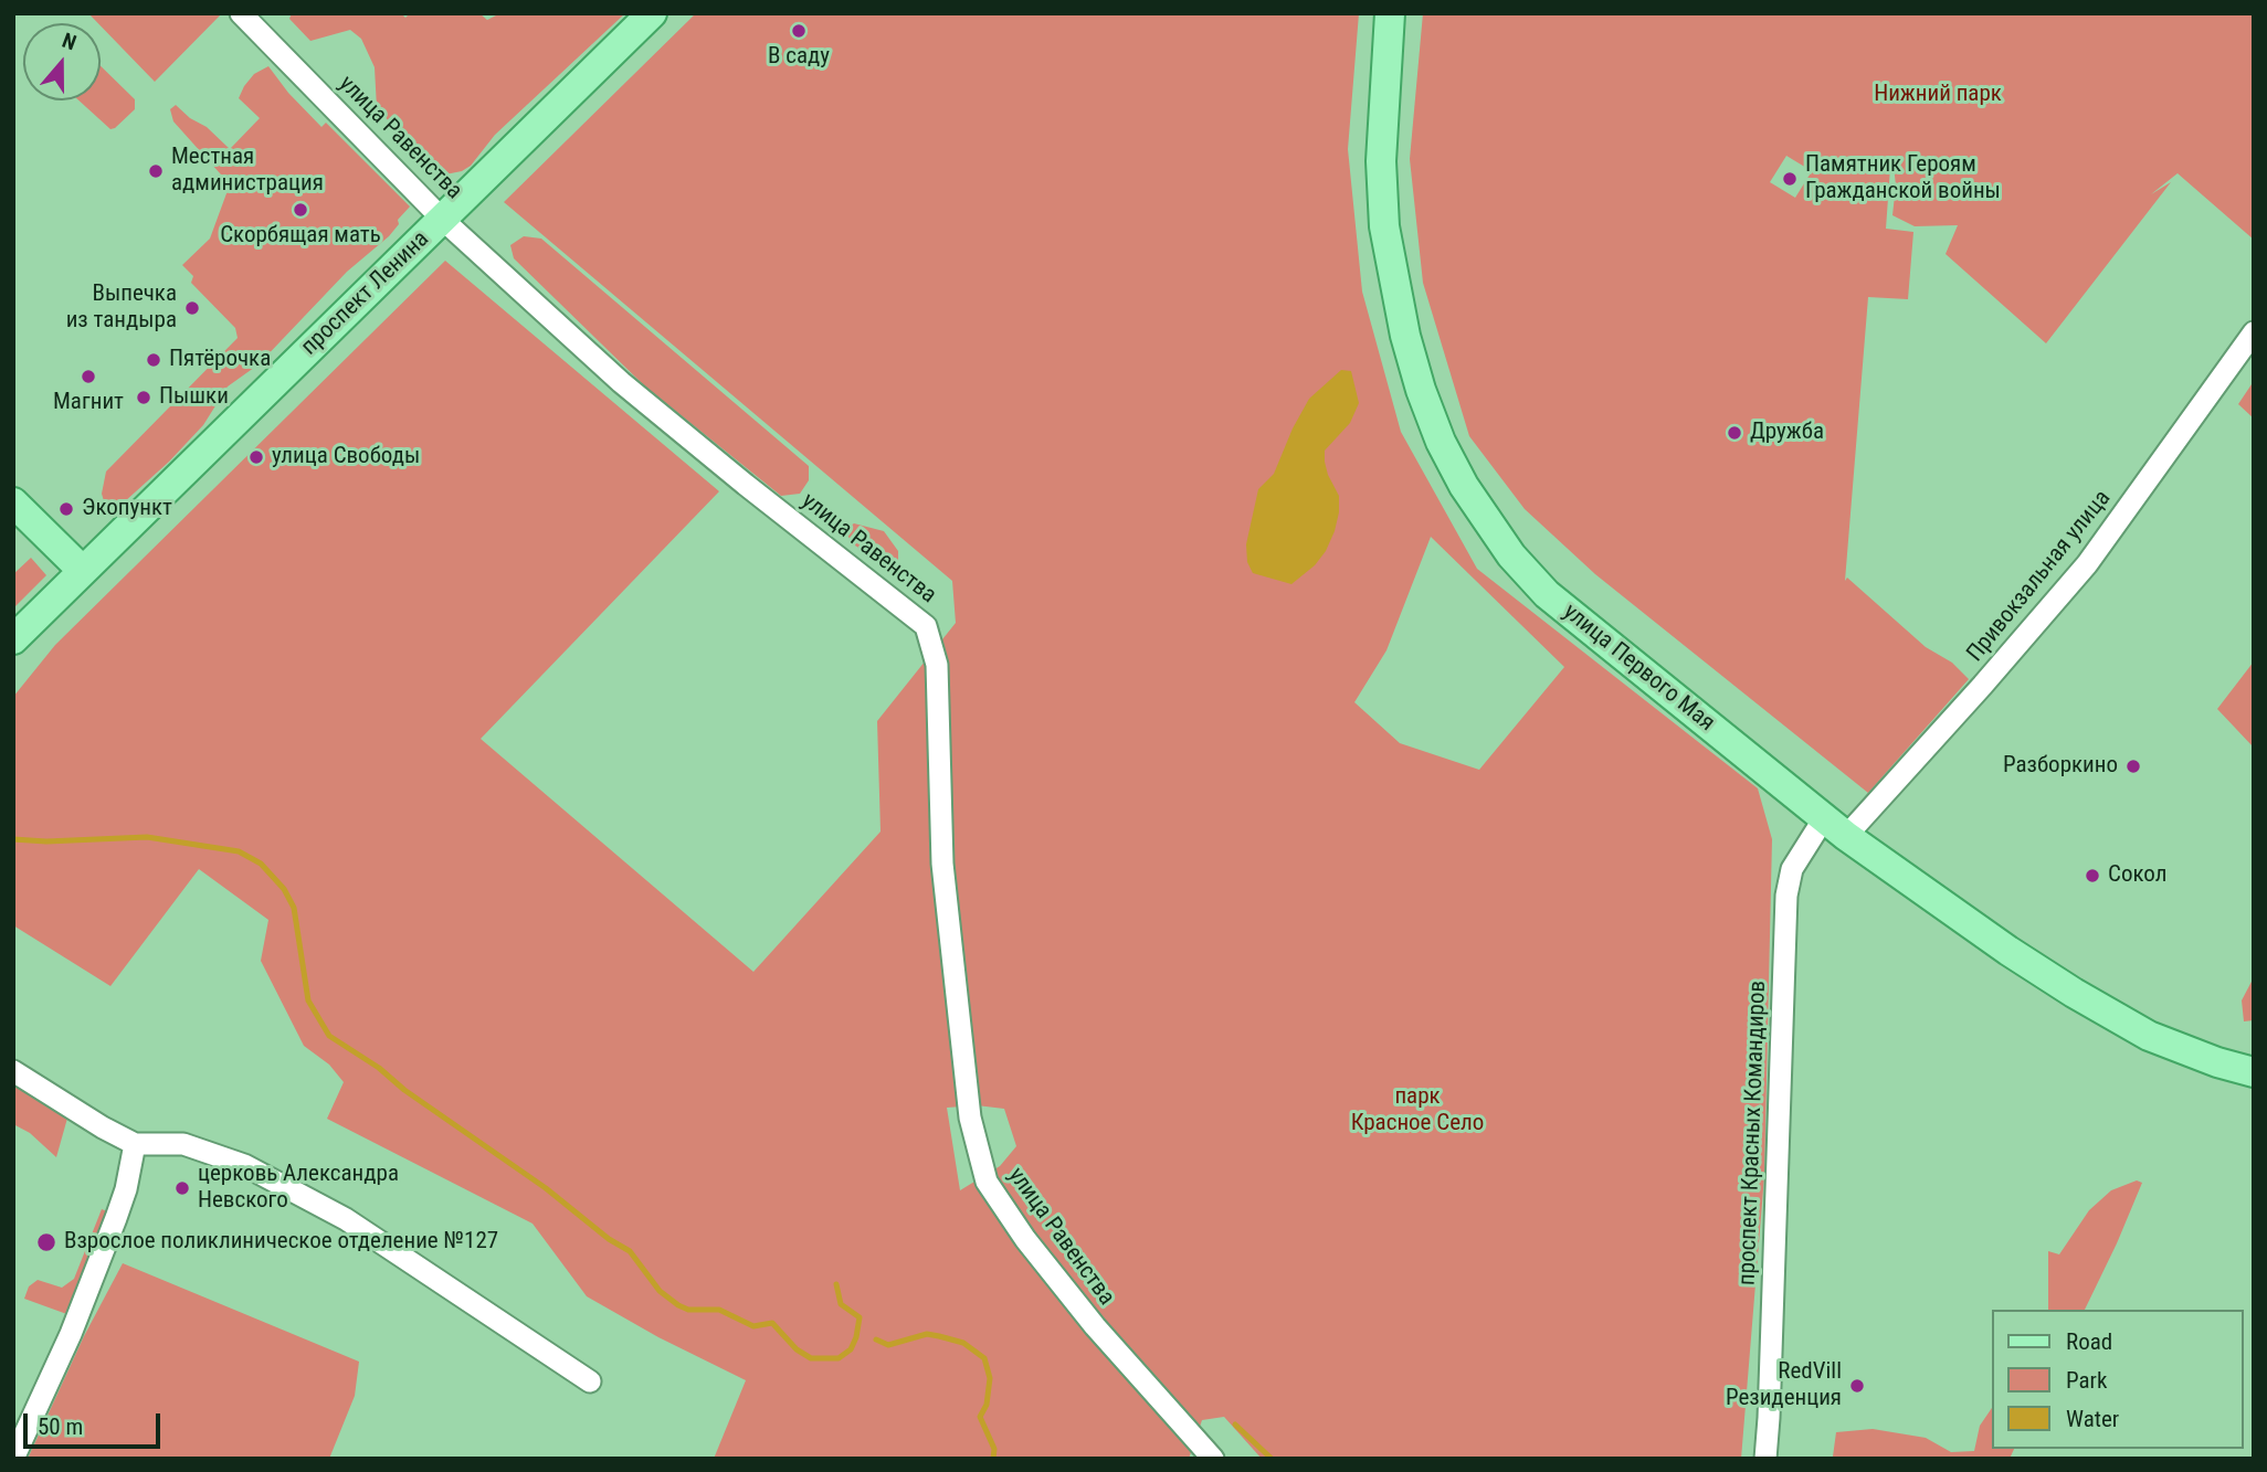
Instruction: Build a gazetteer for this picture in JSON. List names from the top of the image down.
{
  "streets": {
    "main road": ["проспект Ленина", "улица Первого Мая"],
    "street": ["улица Равенства", "Привокзальная улица", "проспект Красных Командиров"]
  },
  "crossings": [
    ["улица Равенства", "проспект Ленина"],
    ["Привокзальная улица", "улица Первого Мая"],
    ["Привокзальная улица", "проспект Красных Командиров"],
    ["улица Первого Мая", "проспект Красных Командиров"]
  ],
  "parks": ["Нижний парк", "парк Красное Село"],
  "places": [
    "В саду",
    "Местная администрация",
    "Памятник Героям Гражданской войны",
    "Скорбящая мать",
    "Выпечка из тандыра",
    "Пятёрочка",
    "Магнит",
    "Пышки",
    "Дружба",
    "улица Свободы",
    "Экопункт",
    "Разборкино",
    "Сокол",
    "церковь Александра Невского",
    "Взрослое поликлиническое отделение №127",
    "RedVill Резиденция"
  ],
  "legend": ["Road", "Park", "Water"],
  "scale_bar": "50 m",
  "north": "top"
}
